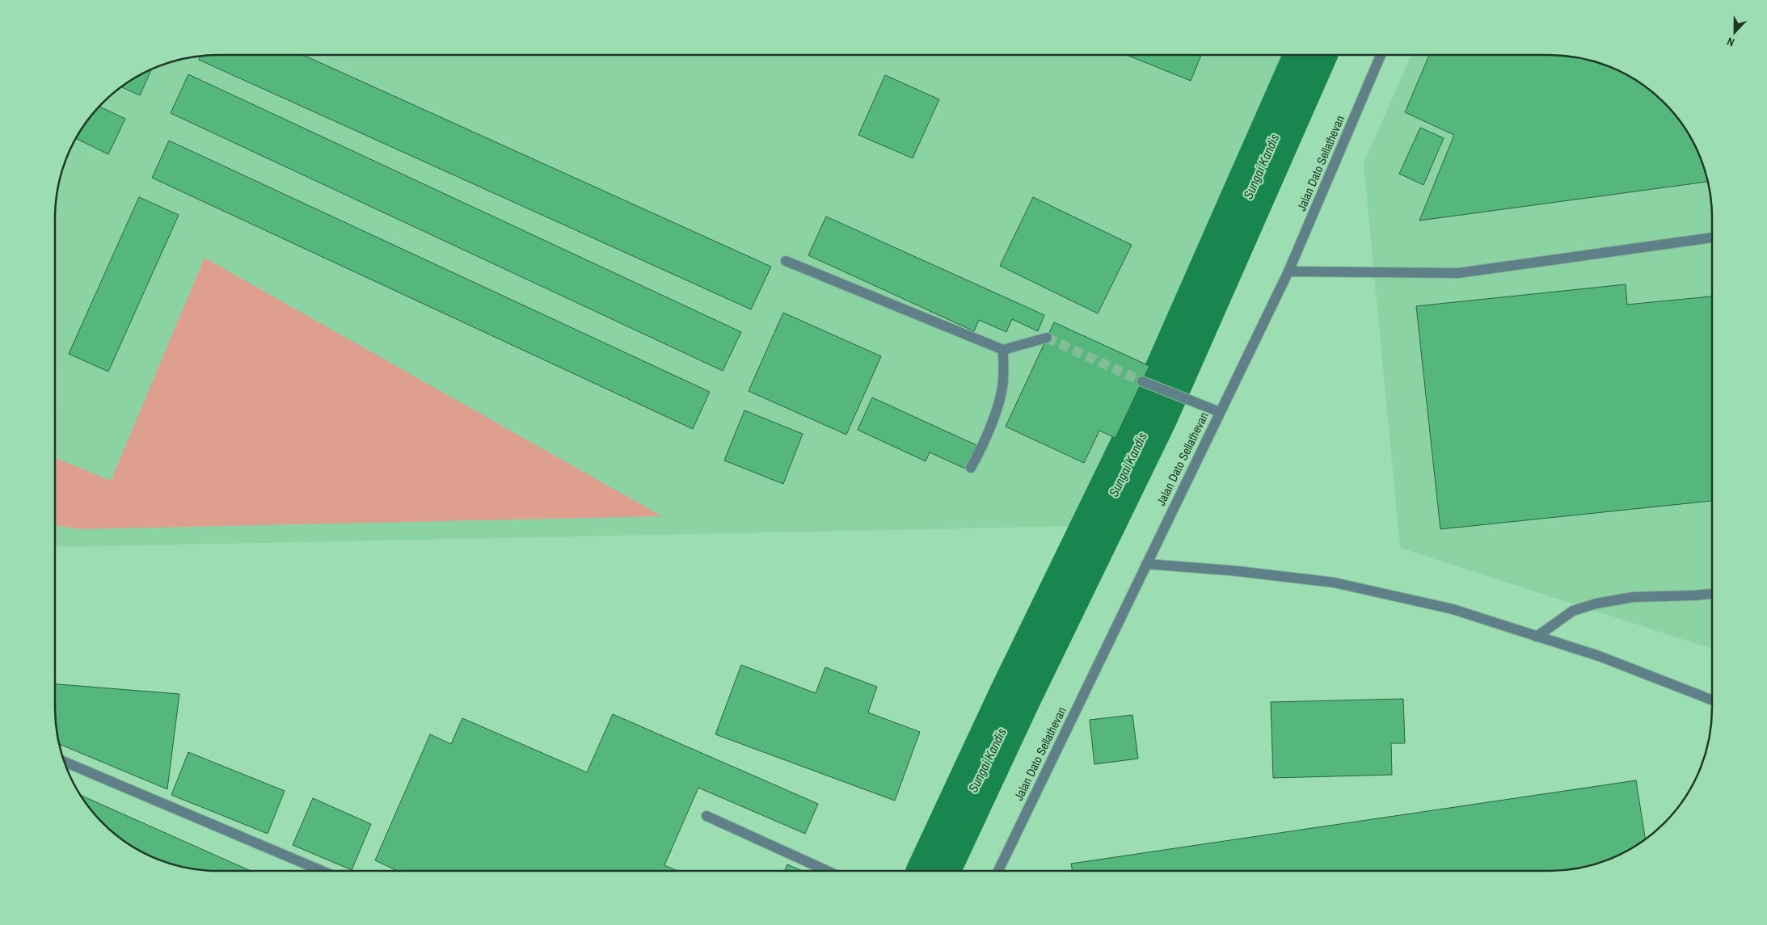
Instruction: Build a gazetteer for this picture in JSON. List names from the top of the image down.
{
  "streets": {
    "street": ["Jalan Dato Sellathevan"]
  },
  "water": ["Sungai Kandis"],
  "north": "bottom"
}
